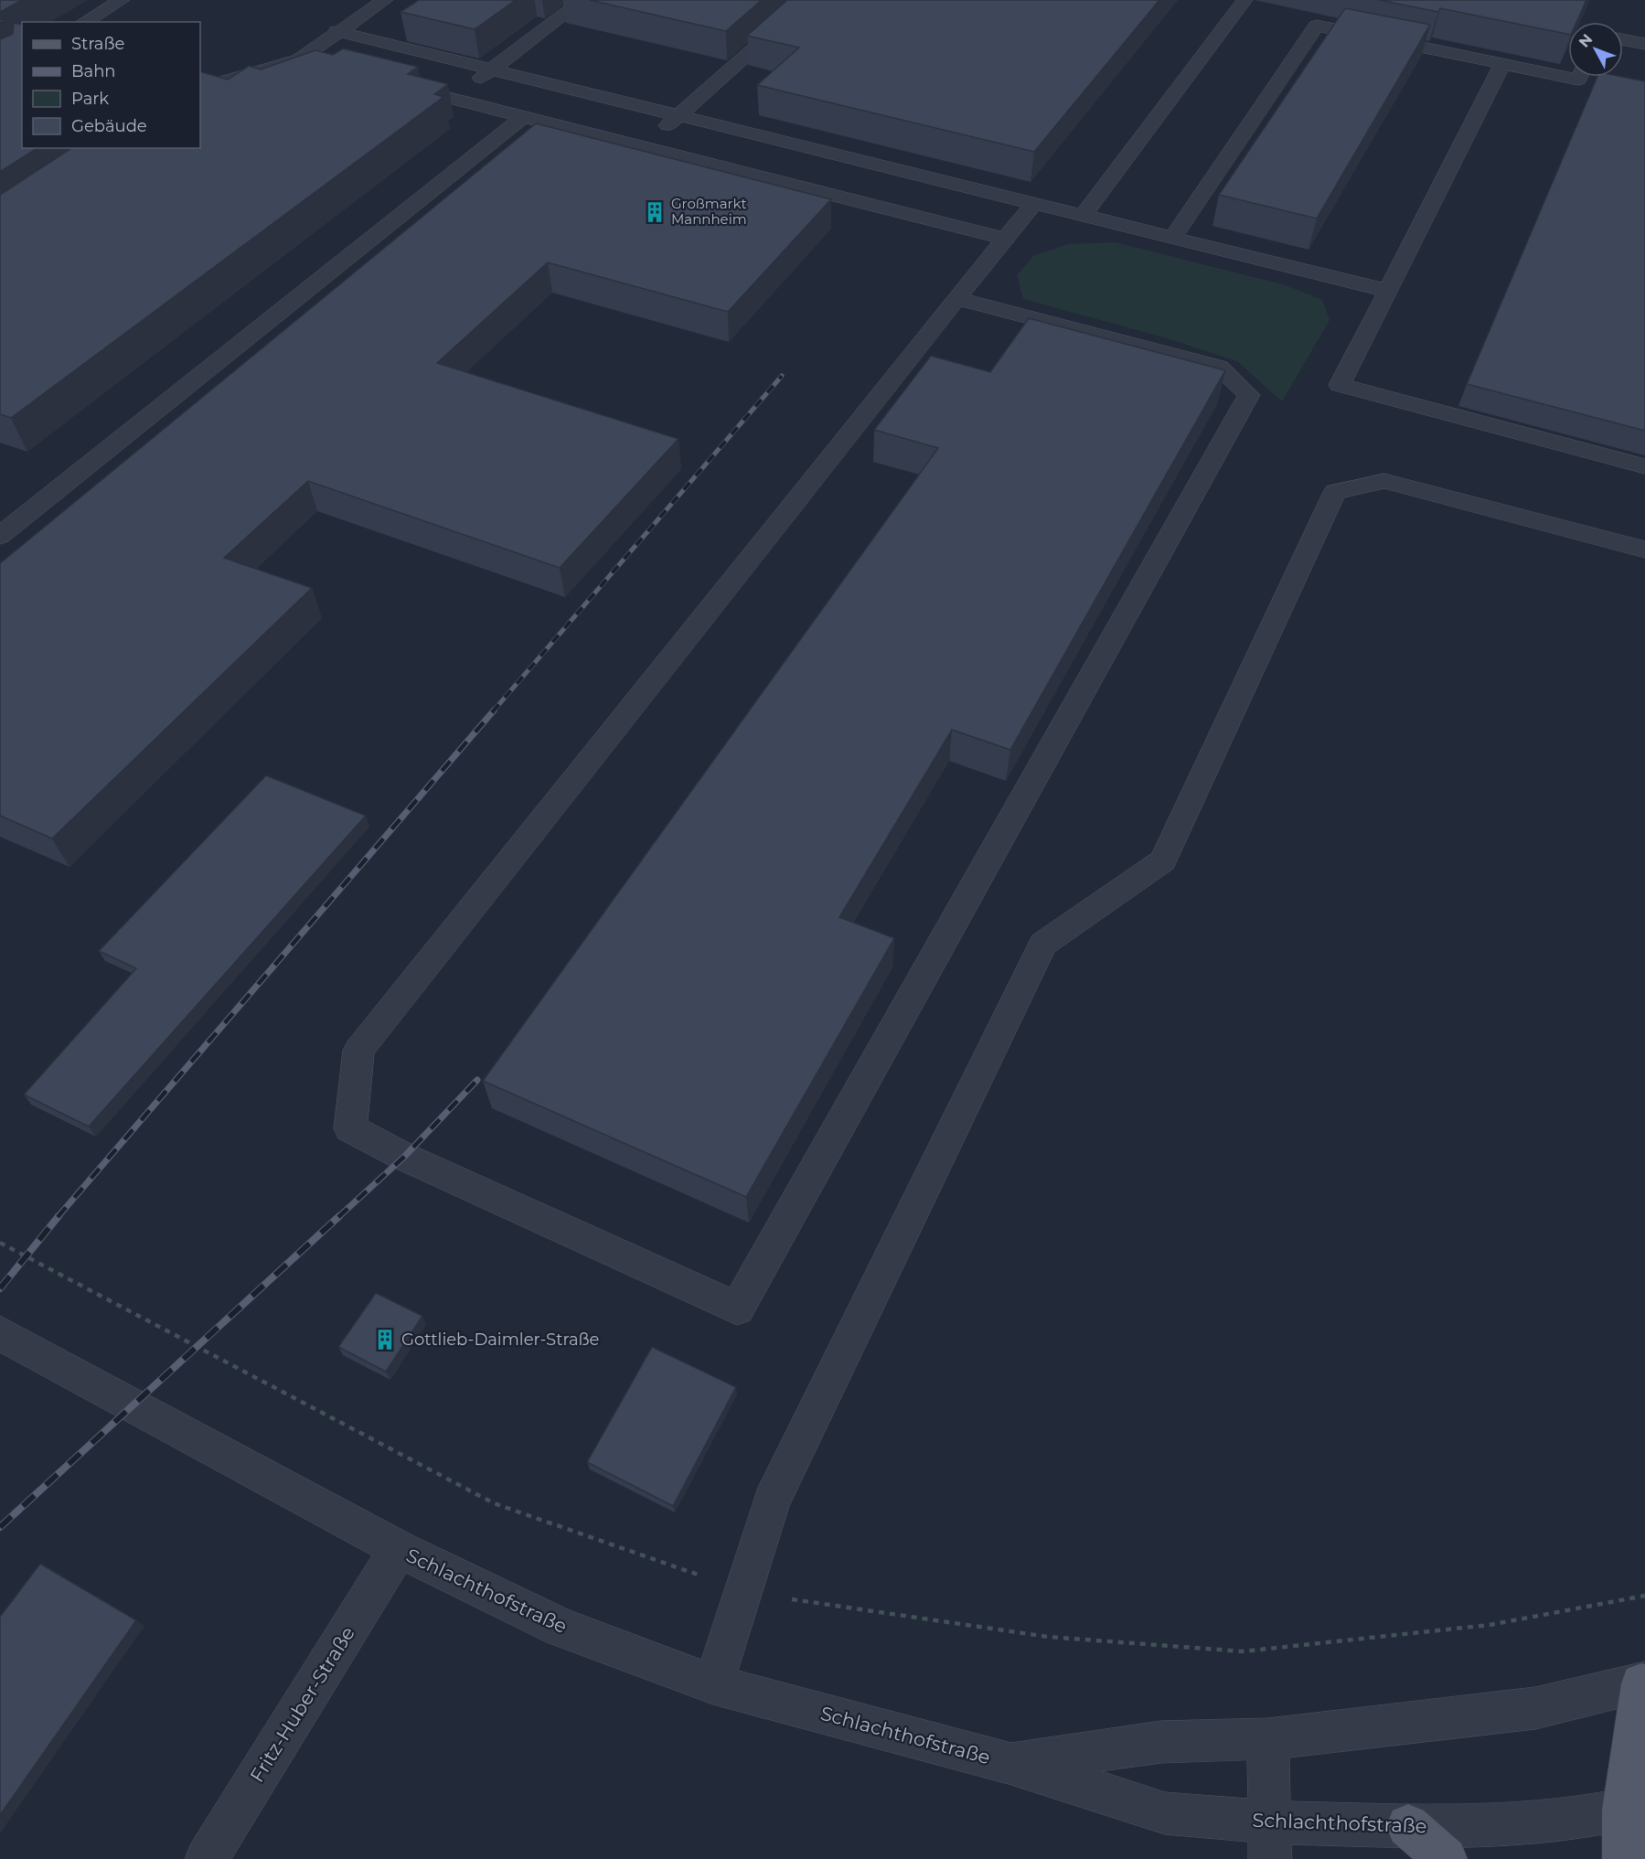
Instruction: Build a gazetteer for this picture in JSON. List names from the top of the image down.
{
  "streets": {
    "street": ["Schlachthofstraße", "Fritz-Huber-Straße"]
  },
  "crossings": [
    ["Schlachthofstraße", "Fritz-Huber-Straße"]
  ],
  "places": {
    "building": ["Großmarkt Mannheim", "Gottlieb-Daimler-Straße"]
  },
  "legend": [
    "Straße",
    "Bahn",
    "Park",
    "Gebäude"
  ],
  "north": "top left"
}
